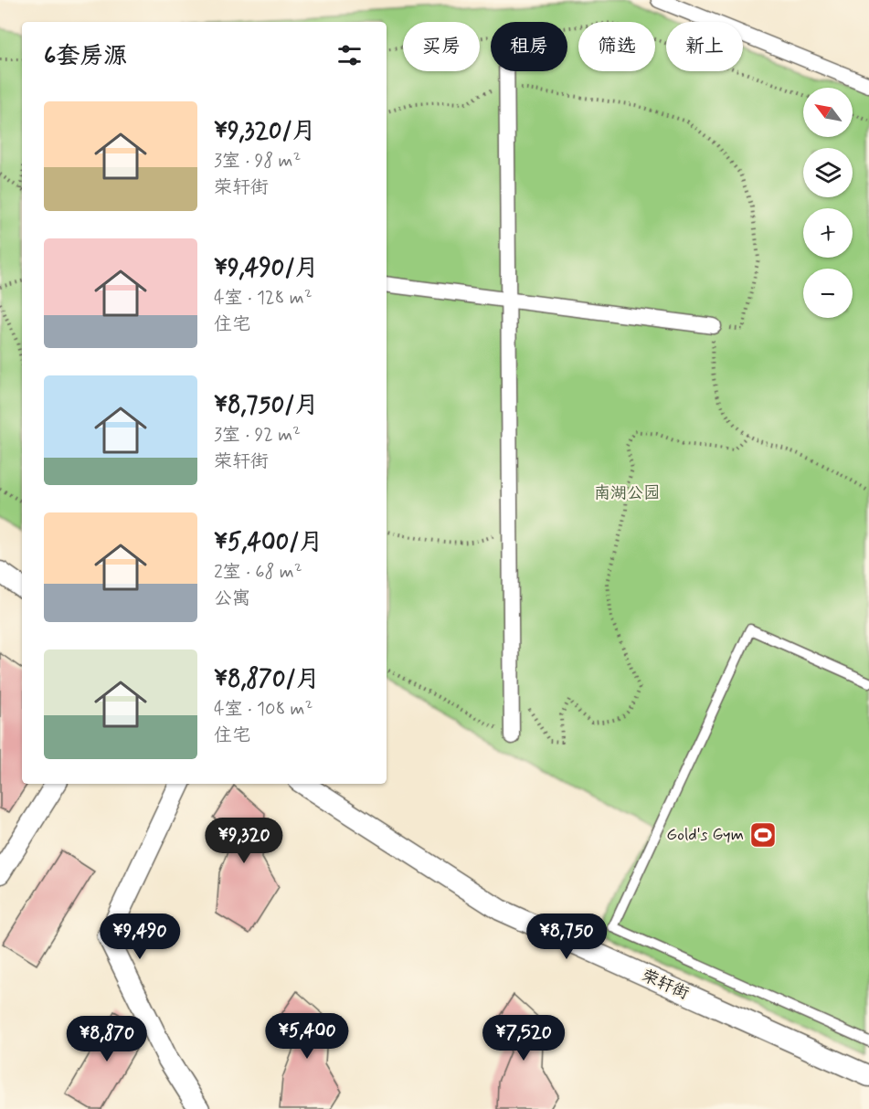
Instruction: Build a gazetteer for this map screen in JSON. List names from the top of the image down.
{
  "streets": {
    "street": ["荣轩街"]
  },
  "parks": ["南湖公园"],
  "places": {
    "sports": ["Gold's Gym"]
  },
  "north": "top left",
  "page": {
    "chip": [
      "买房",
      "租房",
      "筛选",
      "新上"
    ],
    "heading": "6套房源",
    "map_buttons": ["+", "−"],
    "list": [
      {
        "name": "¥9,320/月",
        "note": "3室 · 98 m² · 荣轩街"
      },
      {
        "name": "¥9,490/月",
        "note": "4室 · 128 m² · 住宅"
      },
      {
        "name": "¥8,750/月",
        "note": "3室 · 92 m² · 荣轩街"
      },
      {
        "name": "¥5,400/月",
        "note": "2室 · 68 m² · 公寓"
      },
      {
        "name": "¥8,870/月",
        "note": "4室 · 108 m² · 住宅"
      }
    ],
    "price": [
      "¥9,320",
      "¥9,490",
      "¥8,750",
      "¥5,400",
      "¥7,520",
      "¥8,870"
    ]
  }
}
